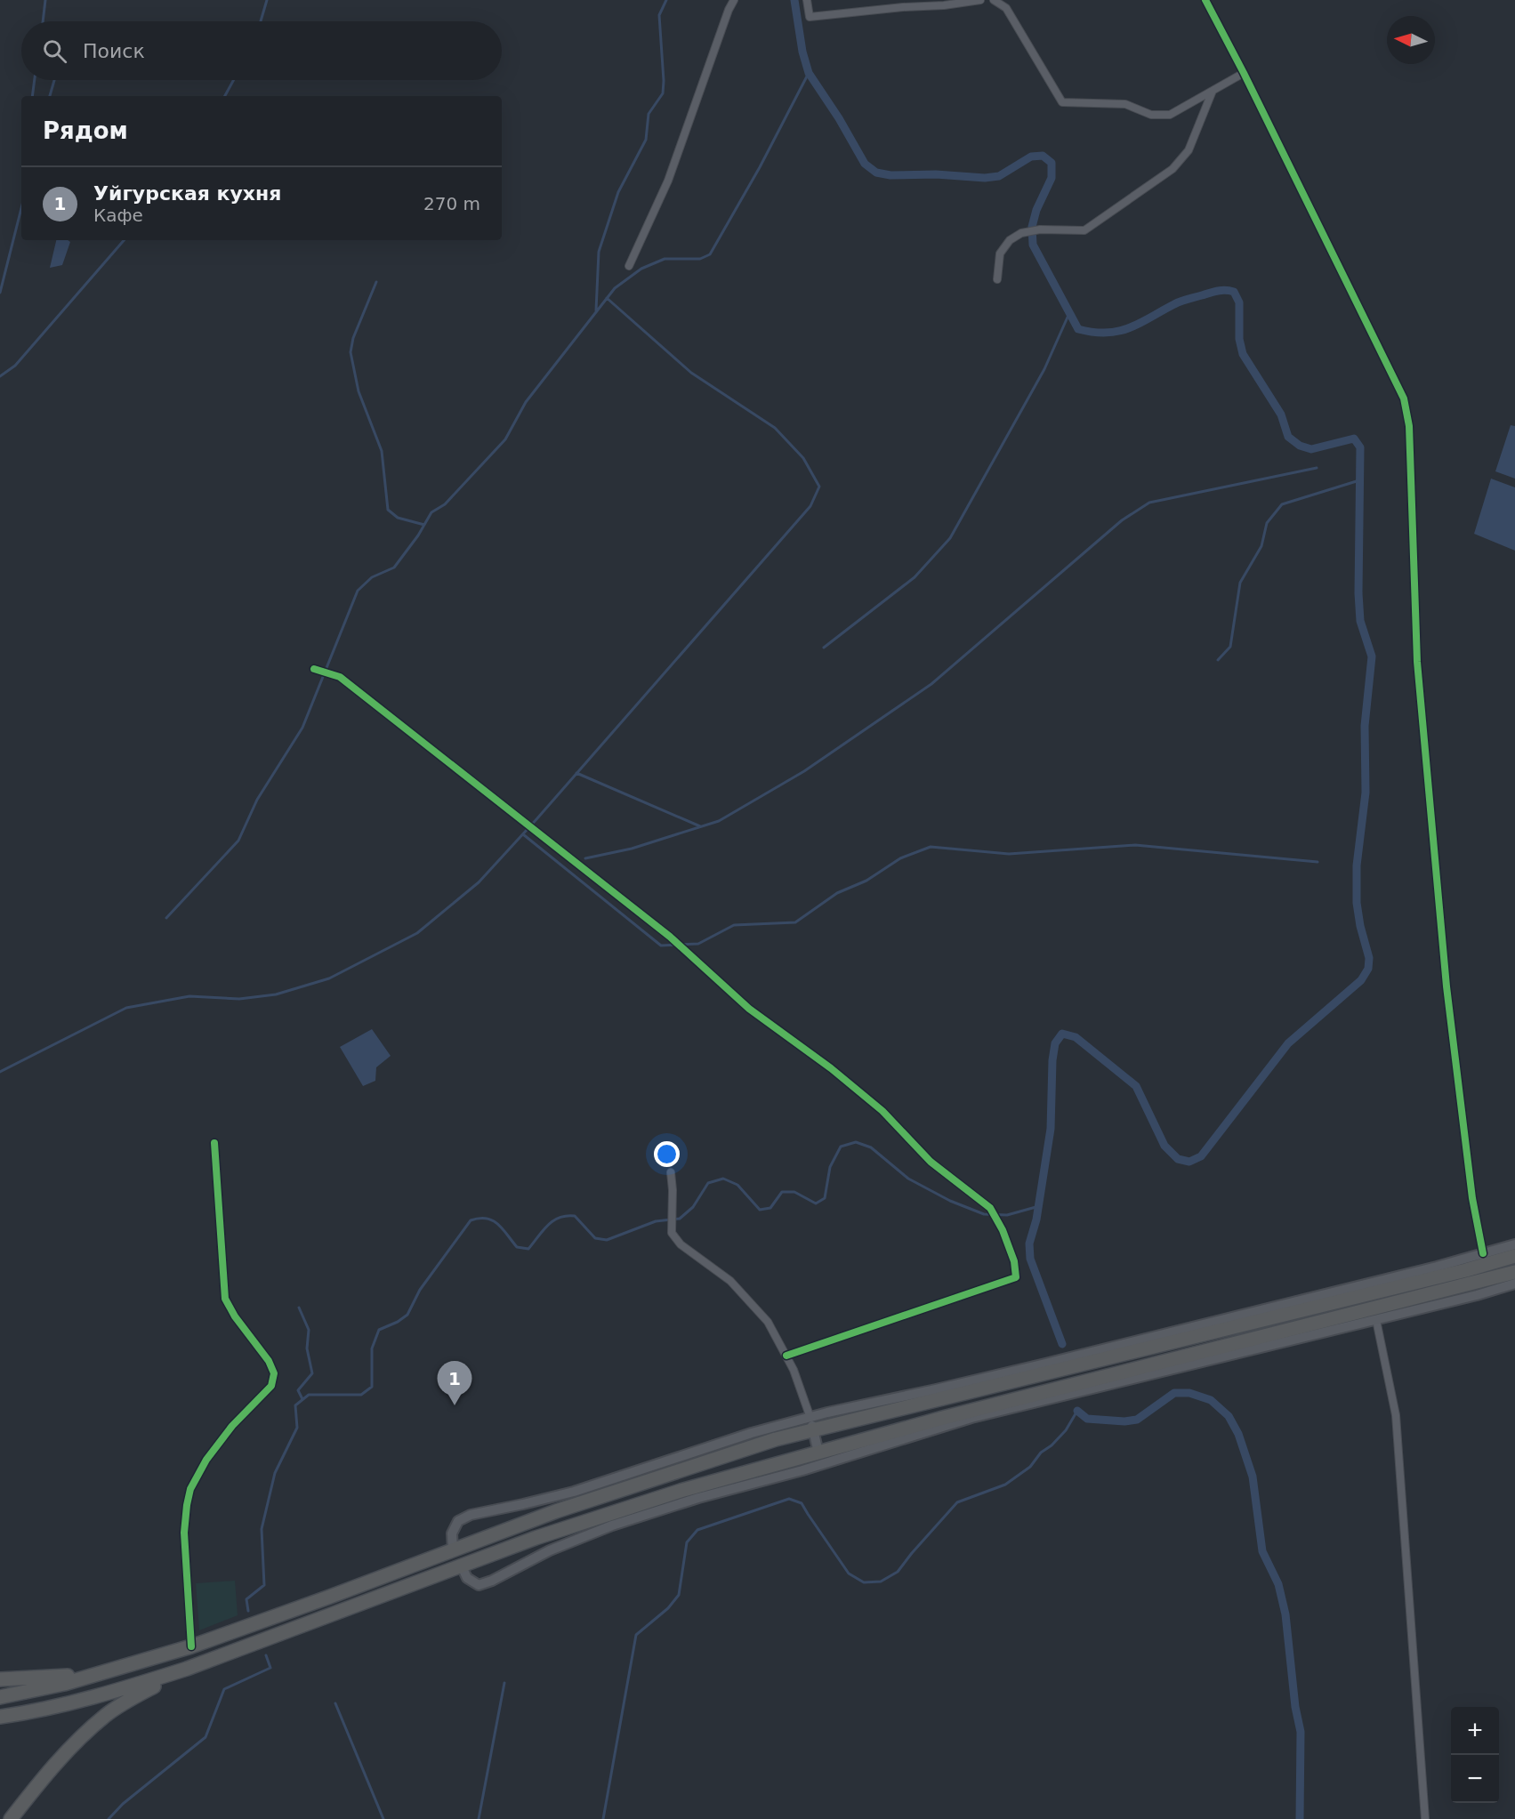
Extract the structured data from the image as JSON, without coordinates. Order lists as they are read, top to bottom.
{
  "north": "left",
  "page": {
    "search": "Поиск",
    "heading": "Рядом",
    "list": [
      {
        "mark": "1",
        "name": "Уйгурская кухня",
        "note": "Кафе",
        "value": "270 m"
      }
    ],
    "pins": "1",
    "map_buttons": ["+", "−"]
  }
}
